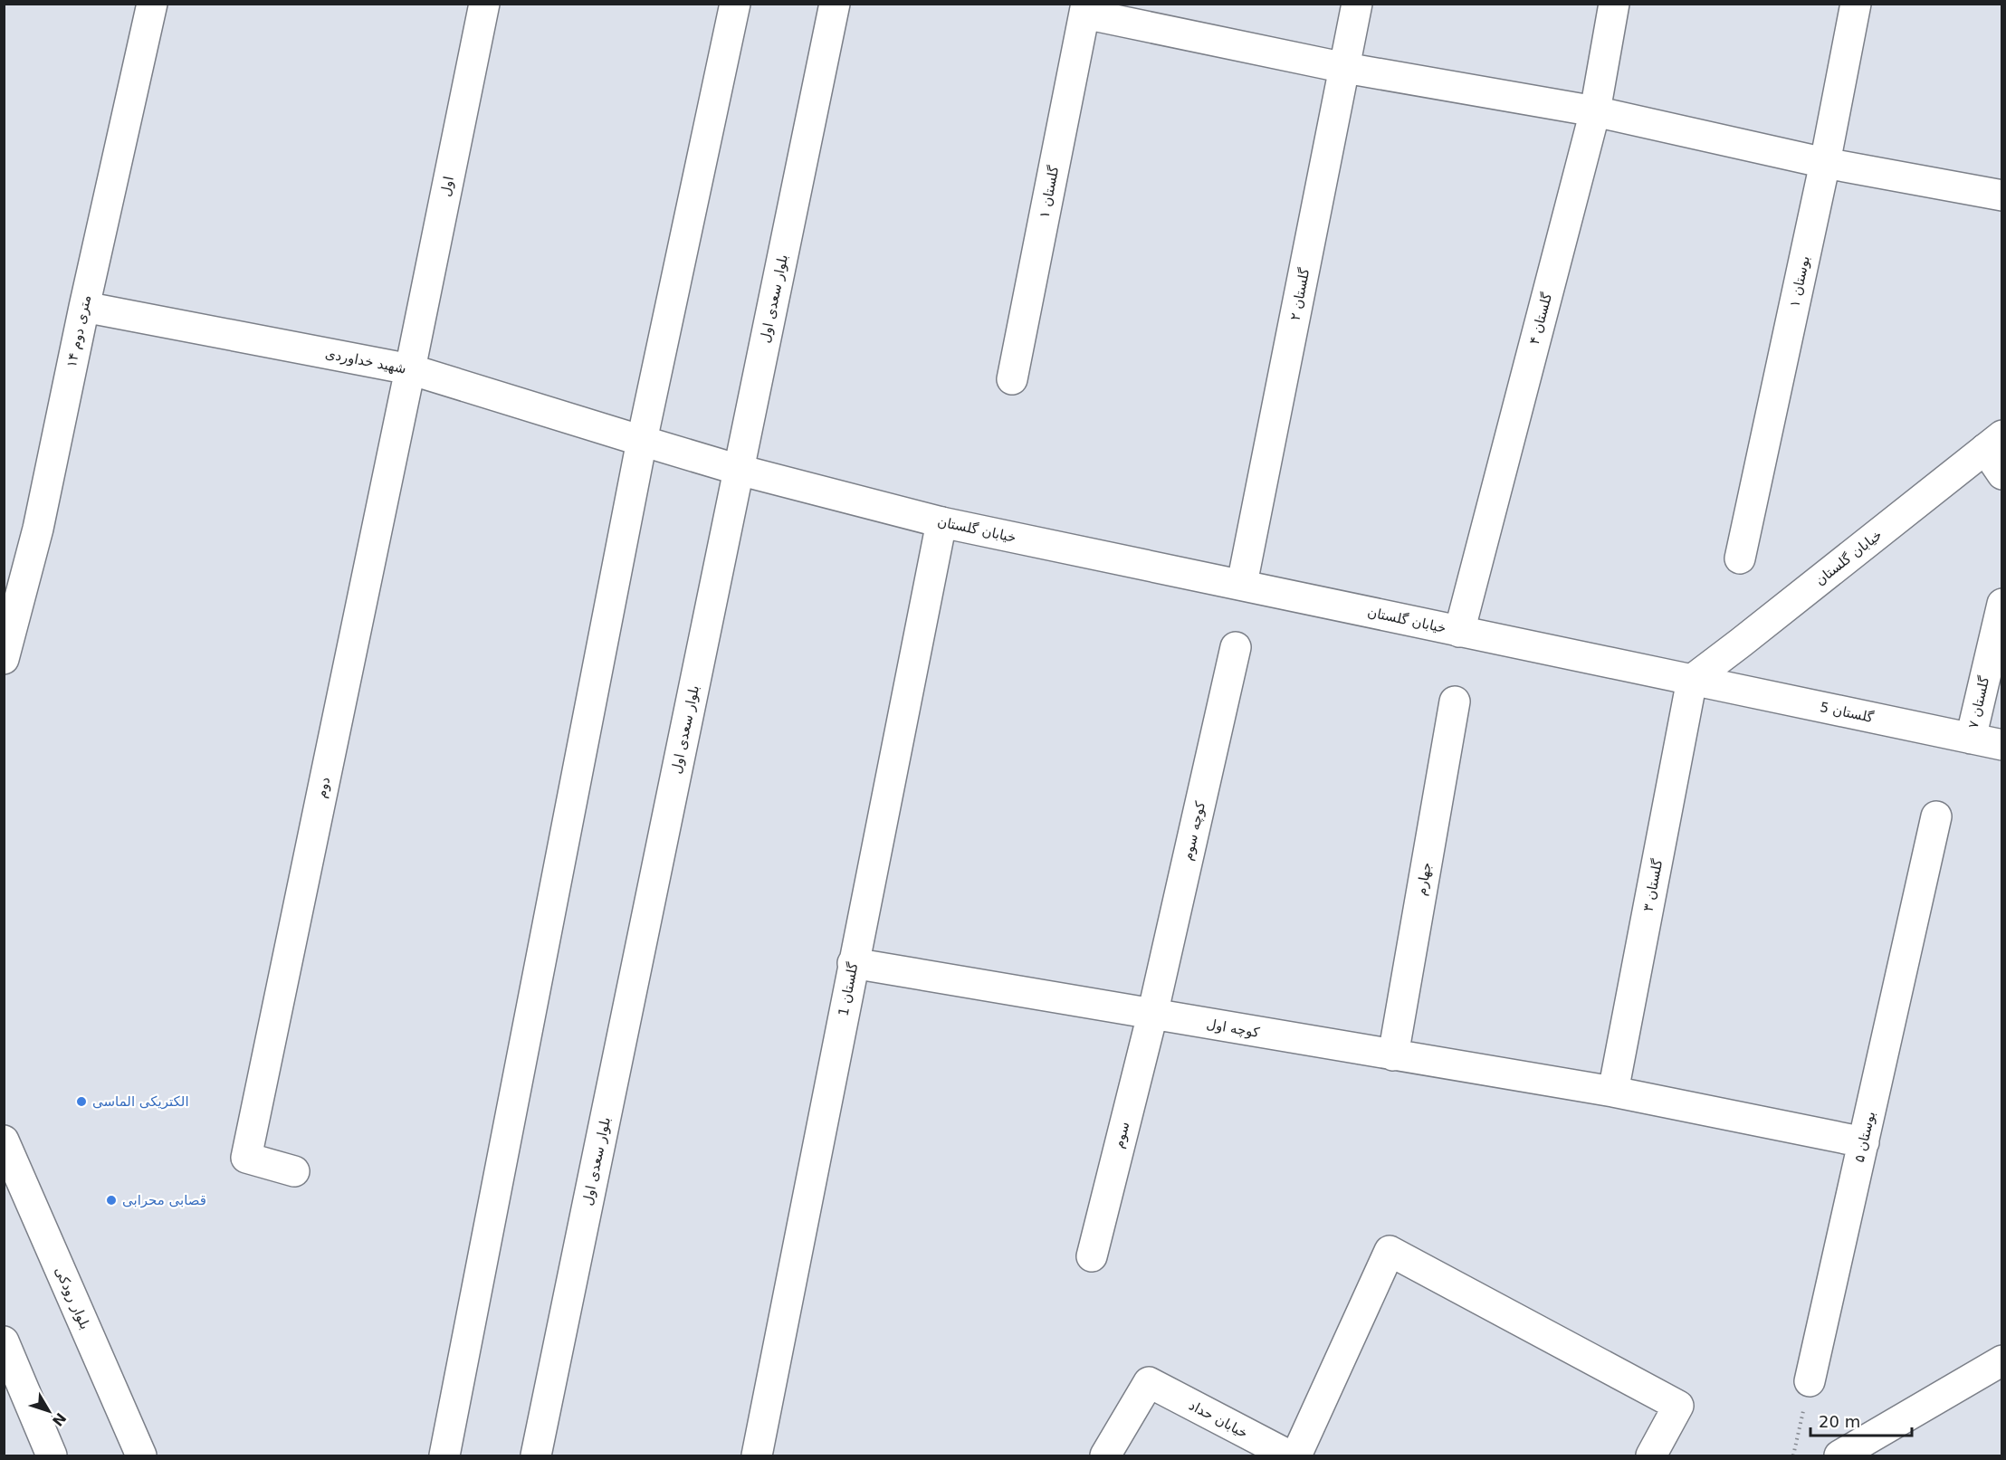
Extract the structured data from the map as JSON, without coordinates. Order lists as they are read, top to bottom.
{
  "streets": {
    "street": [
      "اول",
      "گلستان ۱",
      "بوستان ۱",
      "گلستان ۲",
      "بلوار سعدی اول",
      "گلستان ۴",
      "۱۴ متری دوم",
      "شهید خداوردی",
      "خیابان گلستان",
      "گلستان ۷",
      "گلستان 5",
      "دوم",
      "کوچه سوم",
      "جهارم",
      "گلستان ۳",
      "گلستان 1",
      "کوچه اول",
      "سوم",
      "بوستان ۵",
      "بلوار رودکی",
      "خیابان حداد"
    ]
  },
  "crossings": [
    ["اول", "شهید خداوردی"],
    ["اول", "دوم"],
    ["گلستان ۲", "خیابان گلستان"],
    ["بلوار سعدی اول", "شهید خداوردی"],
    ["بلوار سعدی اول", "خیابان گلستان"],
    ["گلستان ۴", "خیابان گلستان"],
    ["۱۴ متری دوم", "شهید خداوردی"],
    ["شهید خداوردی", "خیابان گلستان"],
    ["شهید خداوردی", "دوم"],
    ["خیابان گلستان", "گلستان 5"],
    ["خیابان گلستان", "گلستان ۳"],
    ["خیابان گلستان", "گلستان 1"],
    ["گلستان ۷", "گلستان 5"],
    ["گلستان 5", "گلستان ۳"],
    ["کوچه سوم", "کوچه اول"],
    ["کوچه سوم", "سوم"],
    ["جهارم", "کوچه اول"],
    ["گلستان ۳", "کوچه اول"],
    ["گلستان 1", "کوچه اول"],
    ["کوچه اول", "سوم"],
    ["کوچه اول", "بوستان ۵"]
  ],
  "places": ["الکتریکی الماسی", "قصابی محرابی"],
  "scale_bar": "20 m",
  "north": "bottom right"
}
